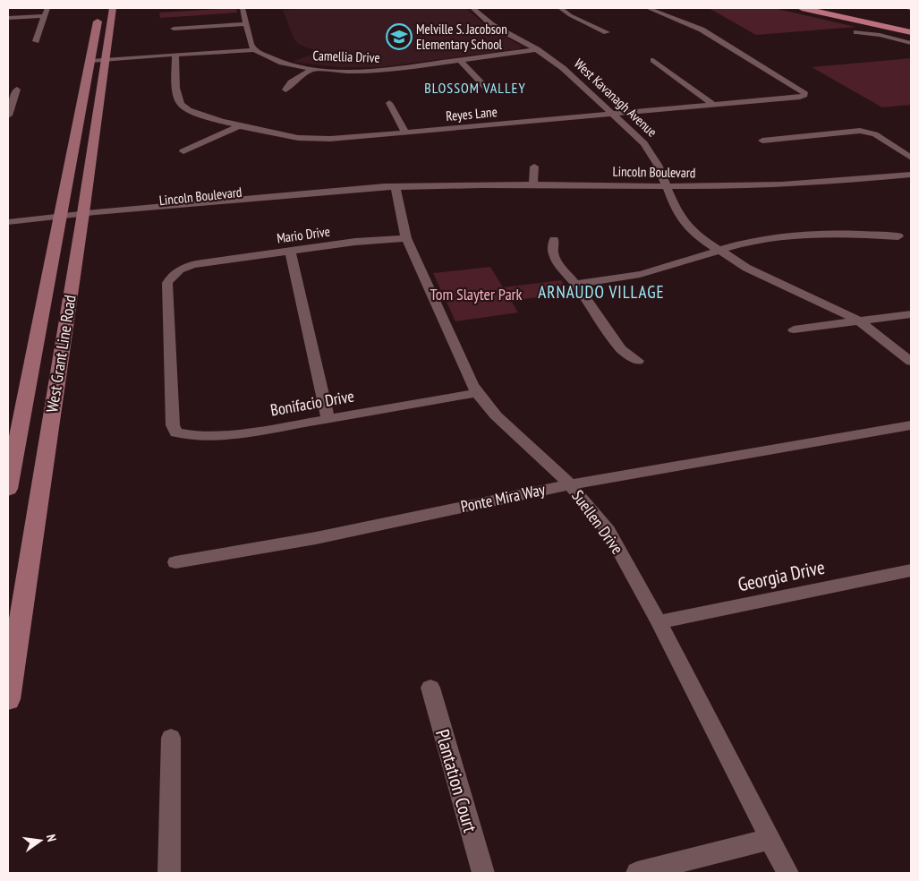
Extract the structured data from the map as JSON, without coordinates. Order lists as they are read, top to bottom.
{
  "streets": {
    "main road": ["West Grant Line Road"],
    "street": [
      "Camellia Drive",
      "West Kavanagh Avenue",
      "Reyes Lane",
      "Lincoln Boulevard",
      "Mario Drive",
      "Bonifacio Drive",
      "Ponte Mira Way",
      "Suellen Drive",
      "Georgia Drive",
      "Plantation Court"
    ]
  },
  "crossings": [
    ["Camellia Drive", "West Kavanagh Avenue"],
    ["West Kavanagh Avenue", "Reyes Lane"],
    ["West Kavanagh Avenue", "Lincoln Boulevard"],
    ["Lincoln Boulevard", "West Grant Line Road"],
    ["Lincoln Boulevard", "Suellen Drive"],
    ["Mario Drive", "Bonifacio Drive"],
    ["Mario Drive", "Suellen Drive"],
    ["Bonifacio Drive", "Suellen Drive"],
    ["Ponte Mira Way", "Suellen Drive"],
    ["Suellen Drive", "Georgia Drive"]
  ],
  "districts": ["BLOSSOM VALLEY", "ARNAUDO VILLAGE"],
  "parks": ["Tom Slayter Park"],
  "places": {
    "school or university": ["Melville S. Jacobson Elementary School"]
  },
  "north": "right"
}
